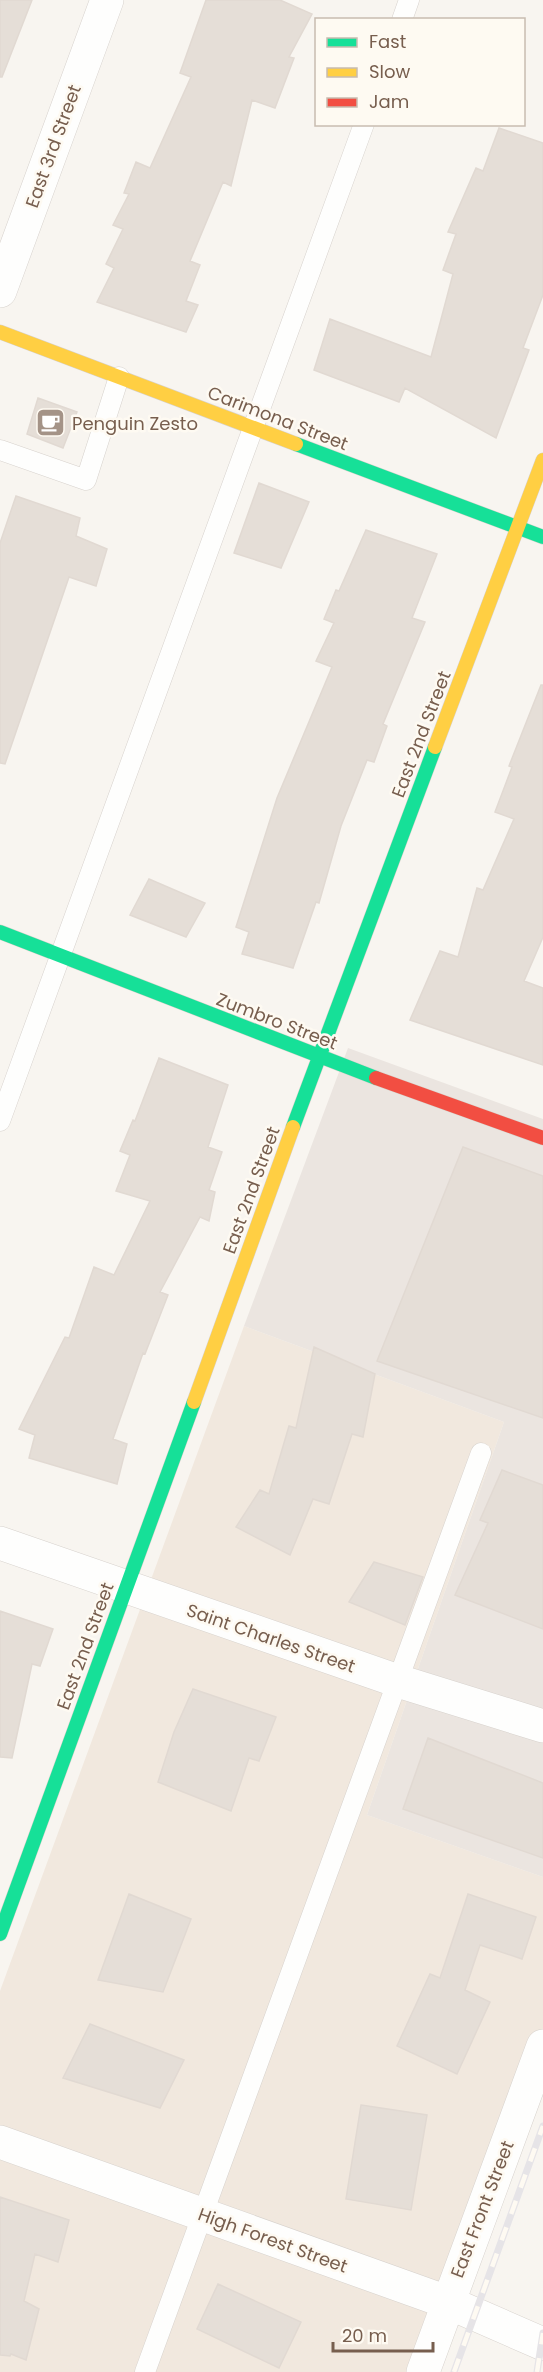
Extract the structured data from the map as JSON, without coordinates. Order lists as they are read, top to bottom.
{
  "streets": {
    "street": [
      "East 3rd Street",
      "Carimona Street",
      "East 2nd Street",
      "Zumbro Street",
      "Saint Charles Street",
      "East Front Street",
      "High Forest Street"
    ]
  },
  "crossings": [
    ["Carimona Street", "East 2nd Street"],
    ["East 2nd Street", "Zumbro Street"],
    ["East 2nd Street", "Saint Charles Street"],
    ["East Front Street", "High Forest Street"]
  ],
  "places": {
    "cafe": ["Penguin Zesto"]
  },
  "legend": ["Fast", "Slow", "Jam"],
  "scale_bar": "20 m"
}
